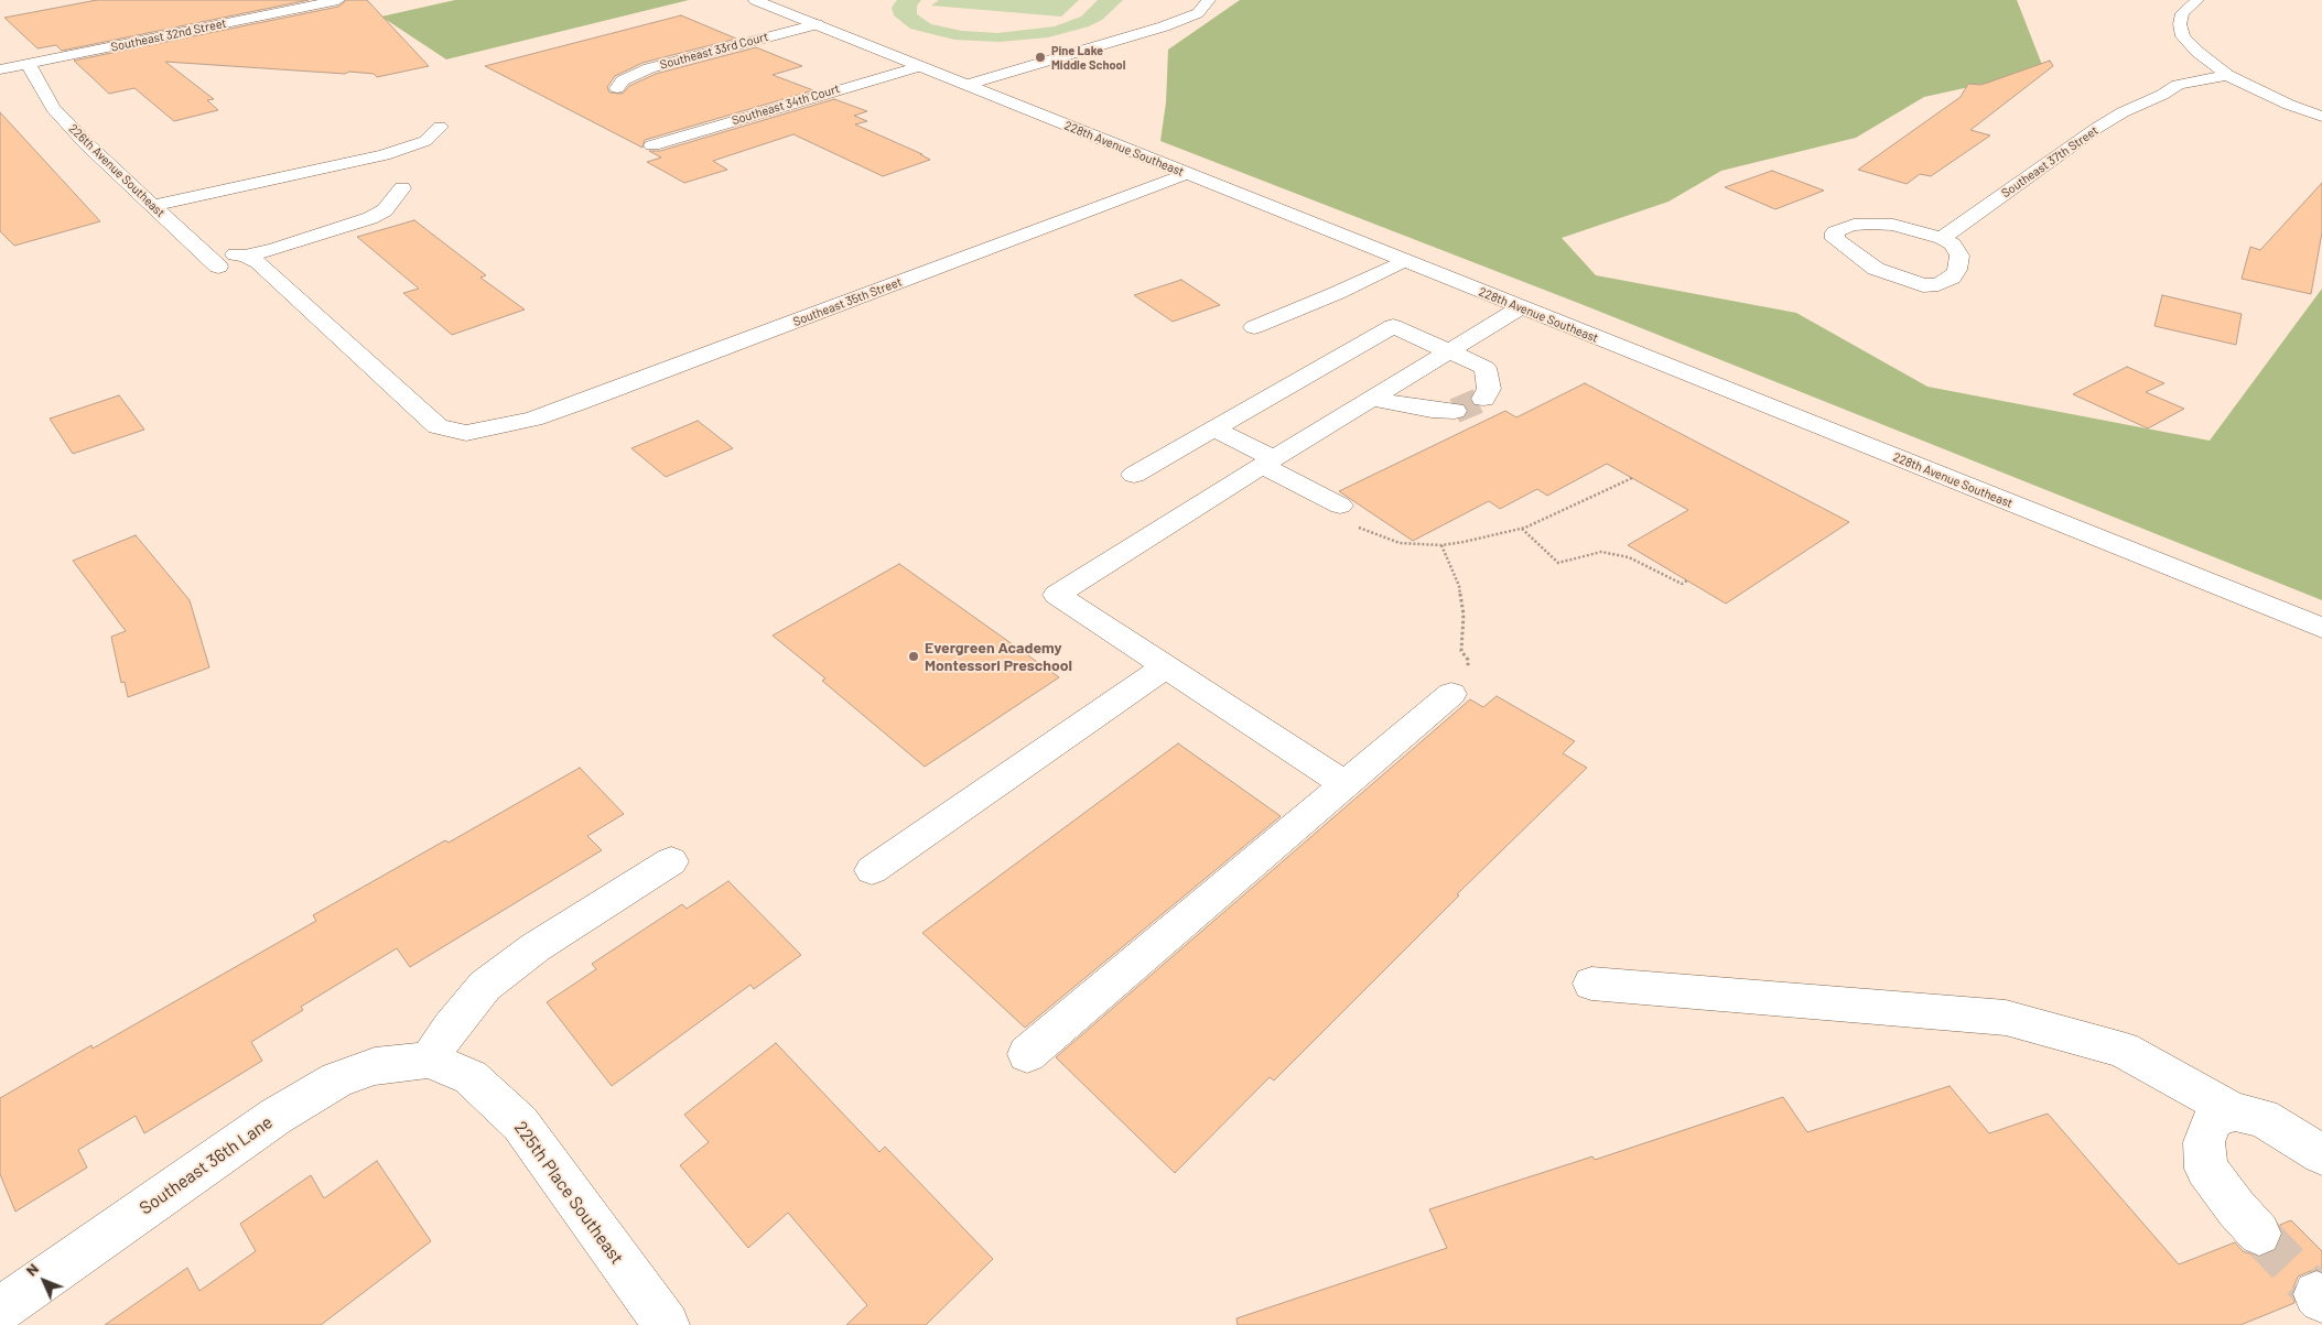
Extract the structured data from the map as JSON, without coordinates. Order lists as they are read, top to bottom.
{
  "streets": {
    "street": [
      "Southeast 32nd Street",
      "Southeast 33rd Court",
      "Southeast 34th Court",
      "228th Avenue Southeast",
      "Southeast 37th Street",
      "226th Avenue Southeast",
      "Southeast 35th Street",
      "Southeast 36th Lane",
      "225th Place Southeast"
    ]
  },
  "crossings": [
    ["Southeast 32nd Street", "226th Avenue Southeast"],
    ["Southeast 33rd Court", "228th Avenue Southeast"],
    ["Southeast 34th Court", "228th Avenue Southeast"],
    ["228th Avenue Southeast", "Southeast 35th Street"],
    ["Southeast 36th Lane", "225th Place Southeast"]
  ],
  "places": ["Pine Lake Middle School", "Evergreen Academy Montessori Preschool"],
  "north": "top left"
}
